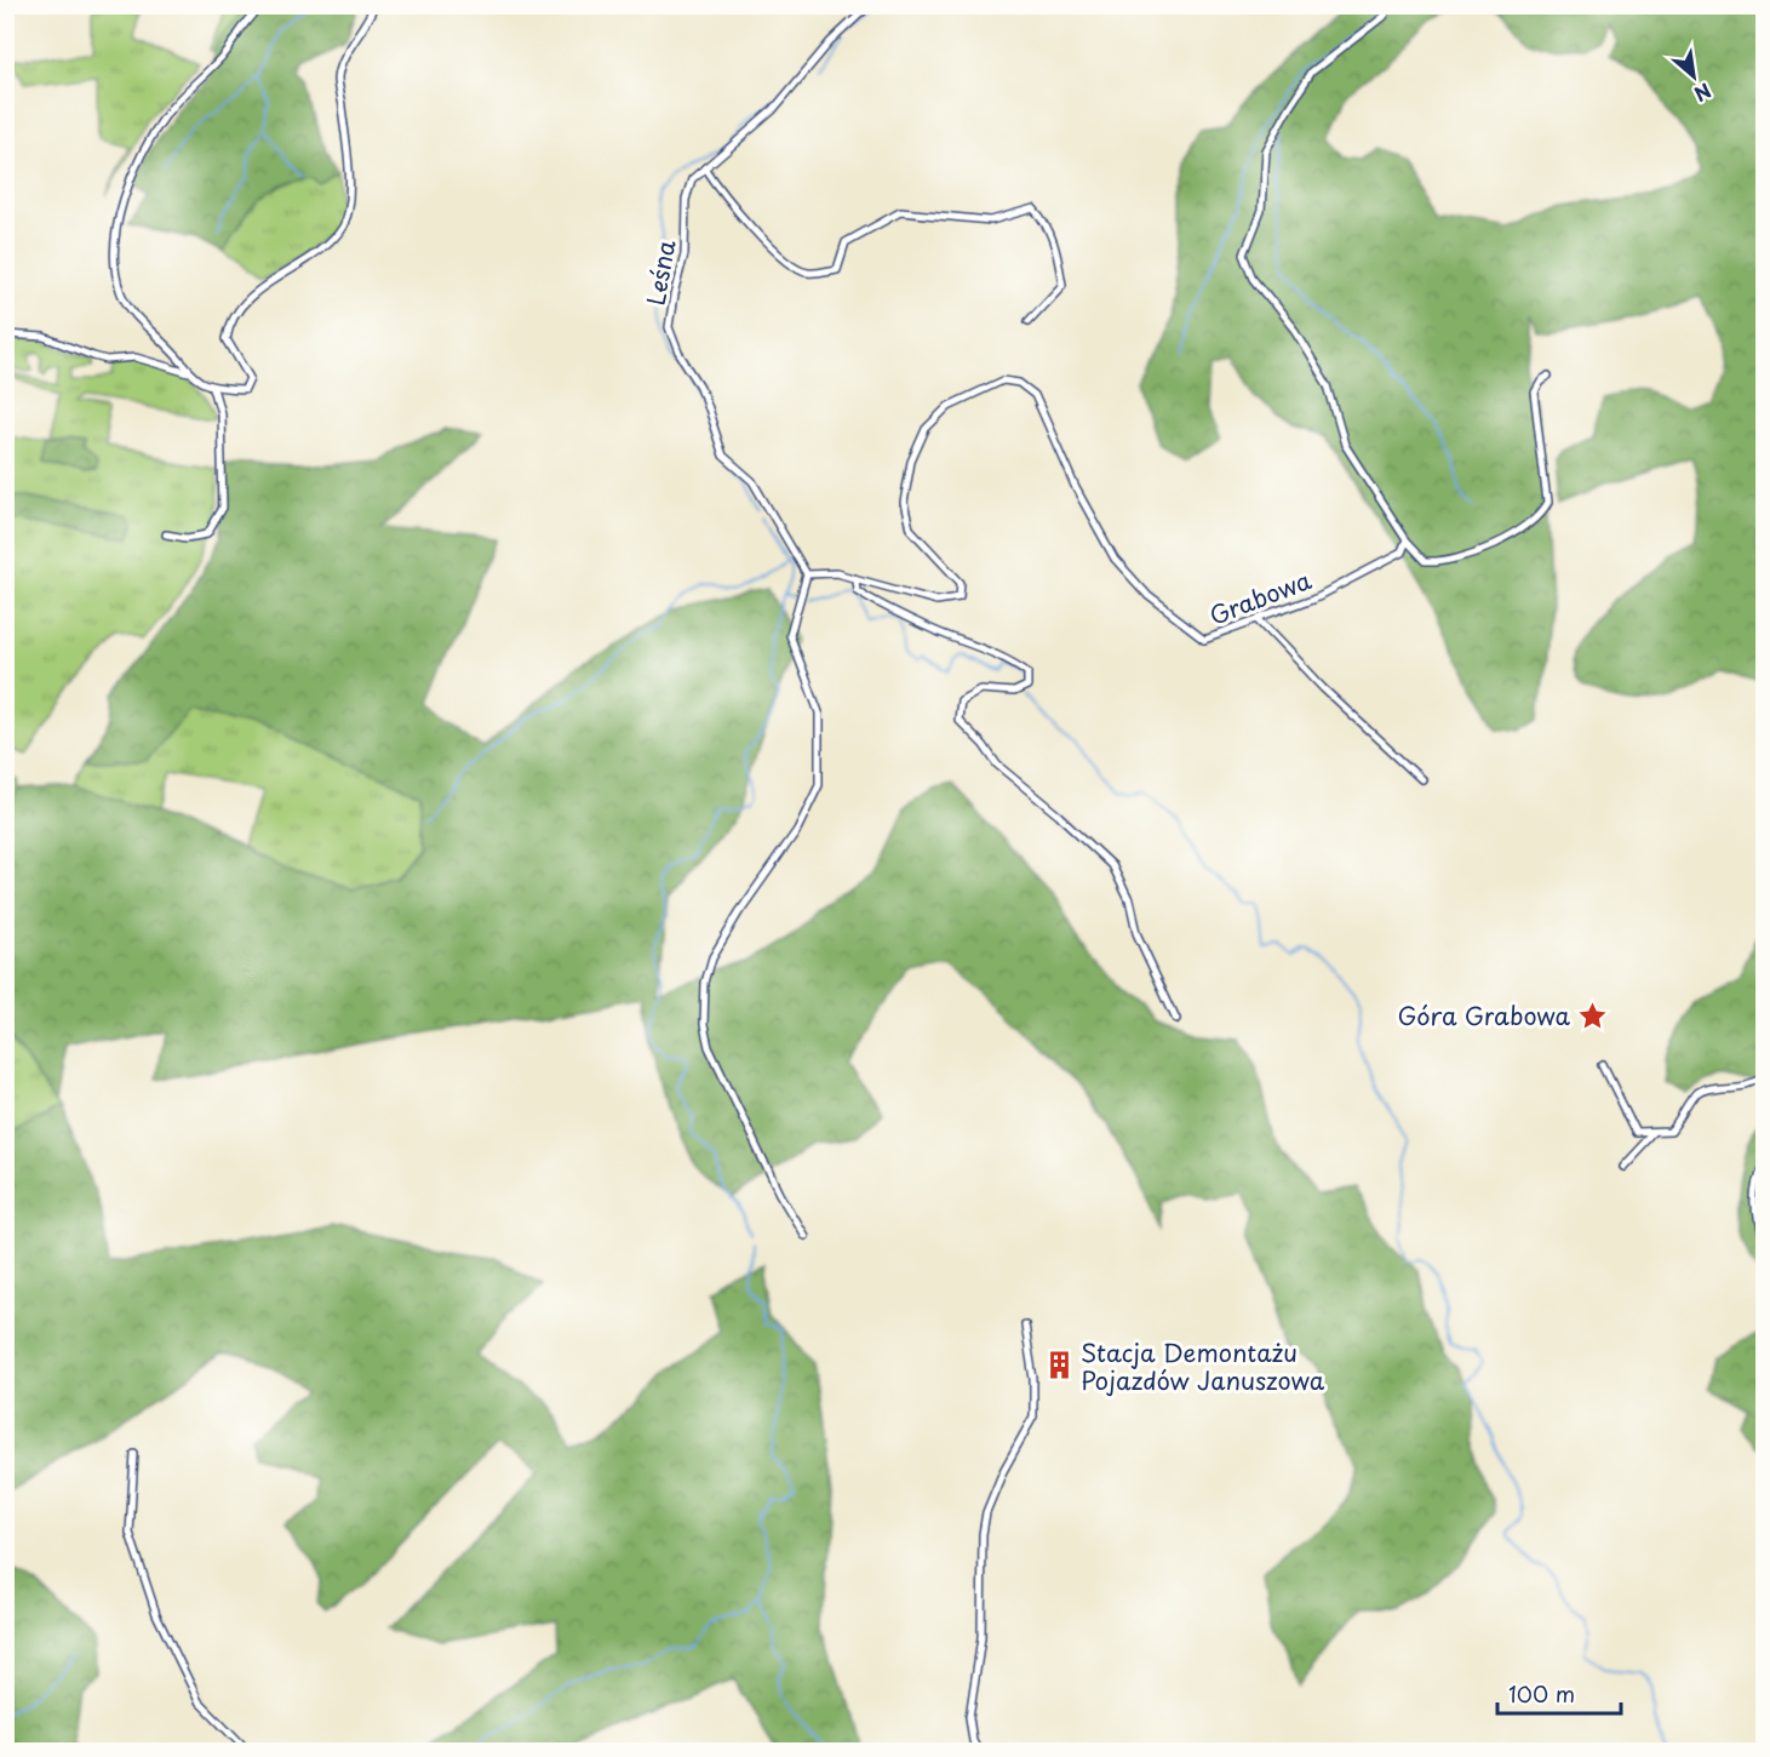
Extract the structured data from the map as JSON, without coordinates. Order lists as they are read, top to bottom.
{
  "streets": {
    "street": ["Leśna", "Grabowa"]
  },
  "crossings": [
    ["Leśna", "Grabowa"]
  ],
  "places": {
    "place": ["Góra Grabowa"],
    "building": ["Stacja Demontażu Pojazdów Januszowa"]
  },
  "scale_bar": "100 m",
  "north": "bottom right"
}
